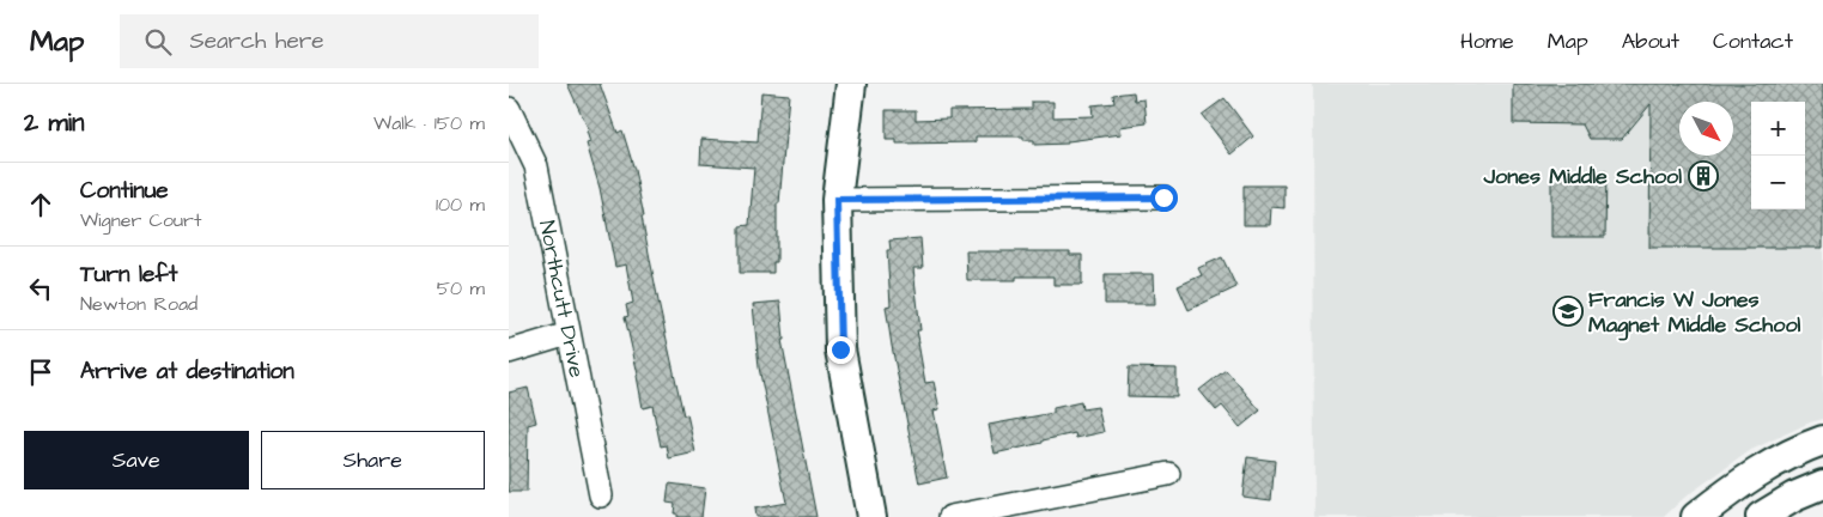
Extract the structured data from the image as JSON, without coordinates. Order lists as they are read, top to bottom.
{
  "streets": {
    "street": ["Northcutt Drive"]
  },
  "places": {
    "building": ["Jones Middle School"],
    "school or university": ["Francis W Jones Magnet Middle School"]
  },
  "north": "bottom right",
  "page": {
    "header": "Map",
    "search": "Search here",
    "nav": [
      "Home",
      "Map",
      "About",
      "Contact"
    ],
    "heading": ["2 min", "Walk · 150 m"],
    "map_buttons": ["+", "−"],
    "list": [
      ["Continue", "Wigner Court", "100 m"],
      ["Turn left", "Newton Road", "50 m"],
      "Arrive at destination"
    ],
    "buttons": ["Save", "Share"]
  }
}
